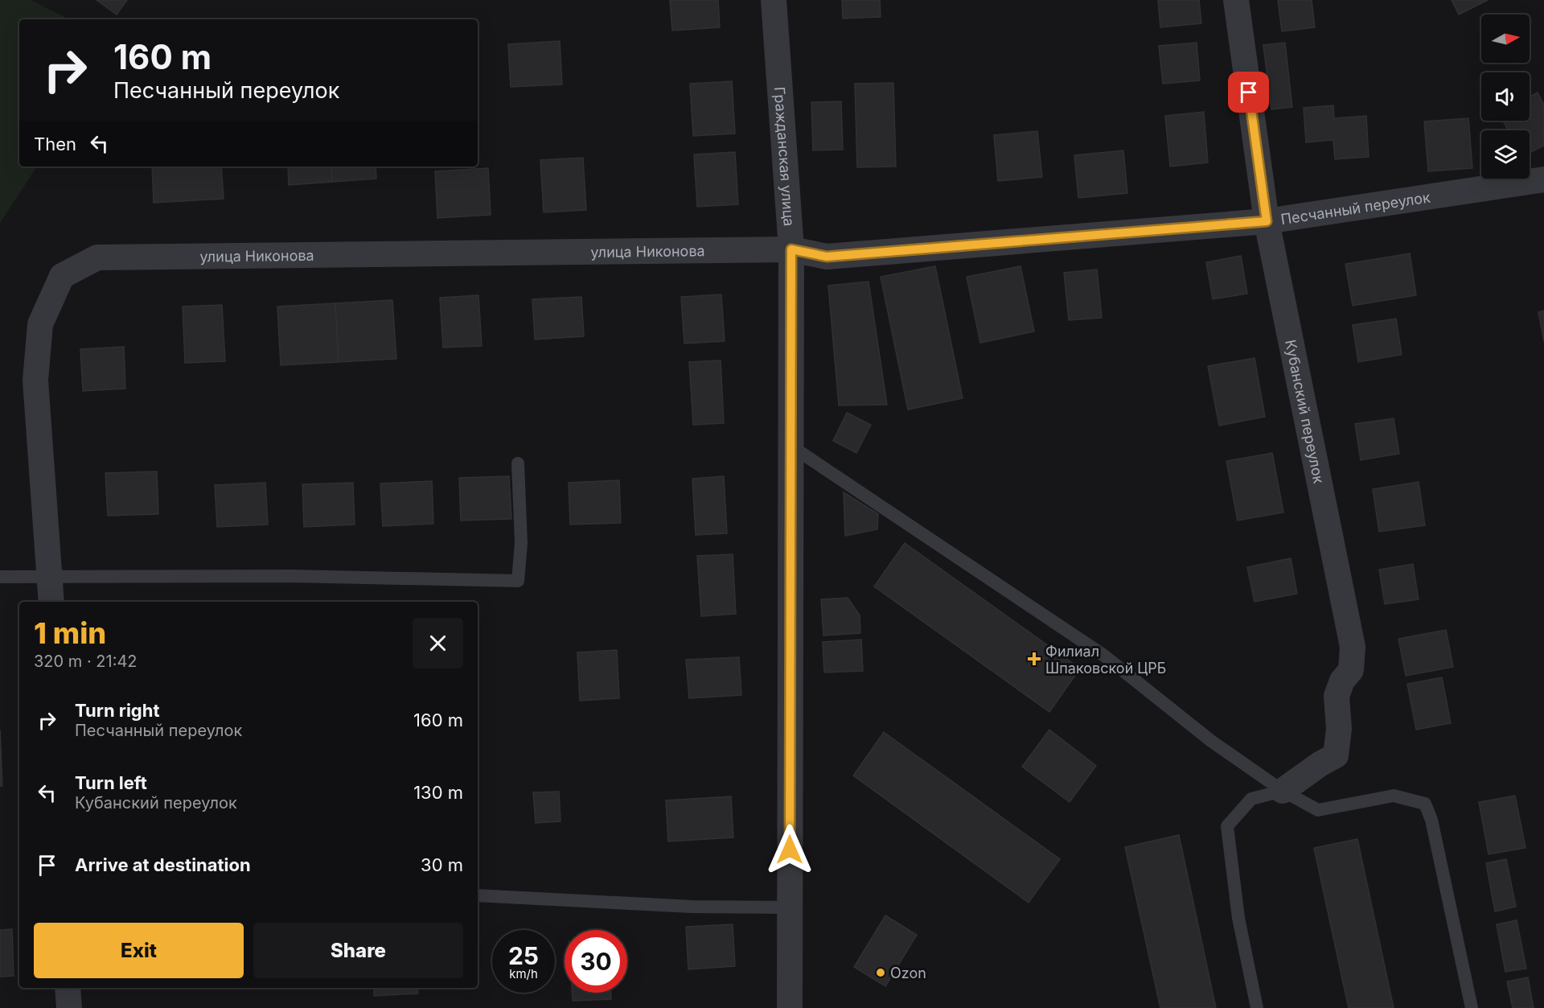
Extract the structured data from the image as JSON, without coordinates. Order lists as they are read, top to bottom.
{
  "streets": {
    "street": [
      "Гражданская улица",
      "Песчанный переулок",
      "улица Никонова",
      "Кубанский переулок"
    ]
  },
  "crossings": [
    ["Гражданская улица", "Песчанный переулок"],
    ["Гражданская улица", "улица Никонова"],
    ["Песчанный переулок", "улица Никонова"],
    ["Песчанный переулок", "Кубанский переулок"]
  ],
  "places": {
    "health": ["Филиал Шпаковской ЦРБ"],
    "other": ["Ozon"]
  },
  "north": "right",
  "page": {
    "turn": ["160 m", "Песчанный переулок"],
    "then": "Then",
    "heading": ["1 min", "320 m · 21:42"],
    "list": [
      {
        "name": "Turn right",
        "note": "Песчанный переулок",
        "value": "160 m"
      },
      {
        "name": "Turn left",
        "note": "Кубанский переулок",
        "value": "130 m"
      },
      {
        "name": "Arrive at destination",
        "value": "30 m"
      }
    ],
    "buttons": ["Exit", "Share"],
    "speed": "25 km/h",
    "limit": "30"
  }
}
